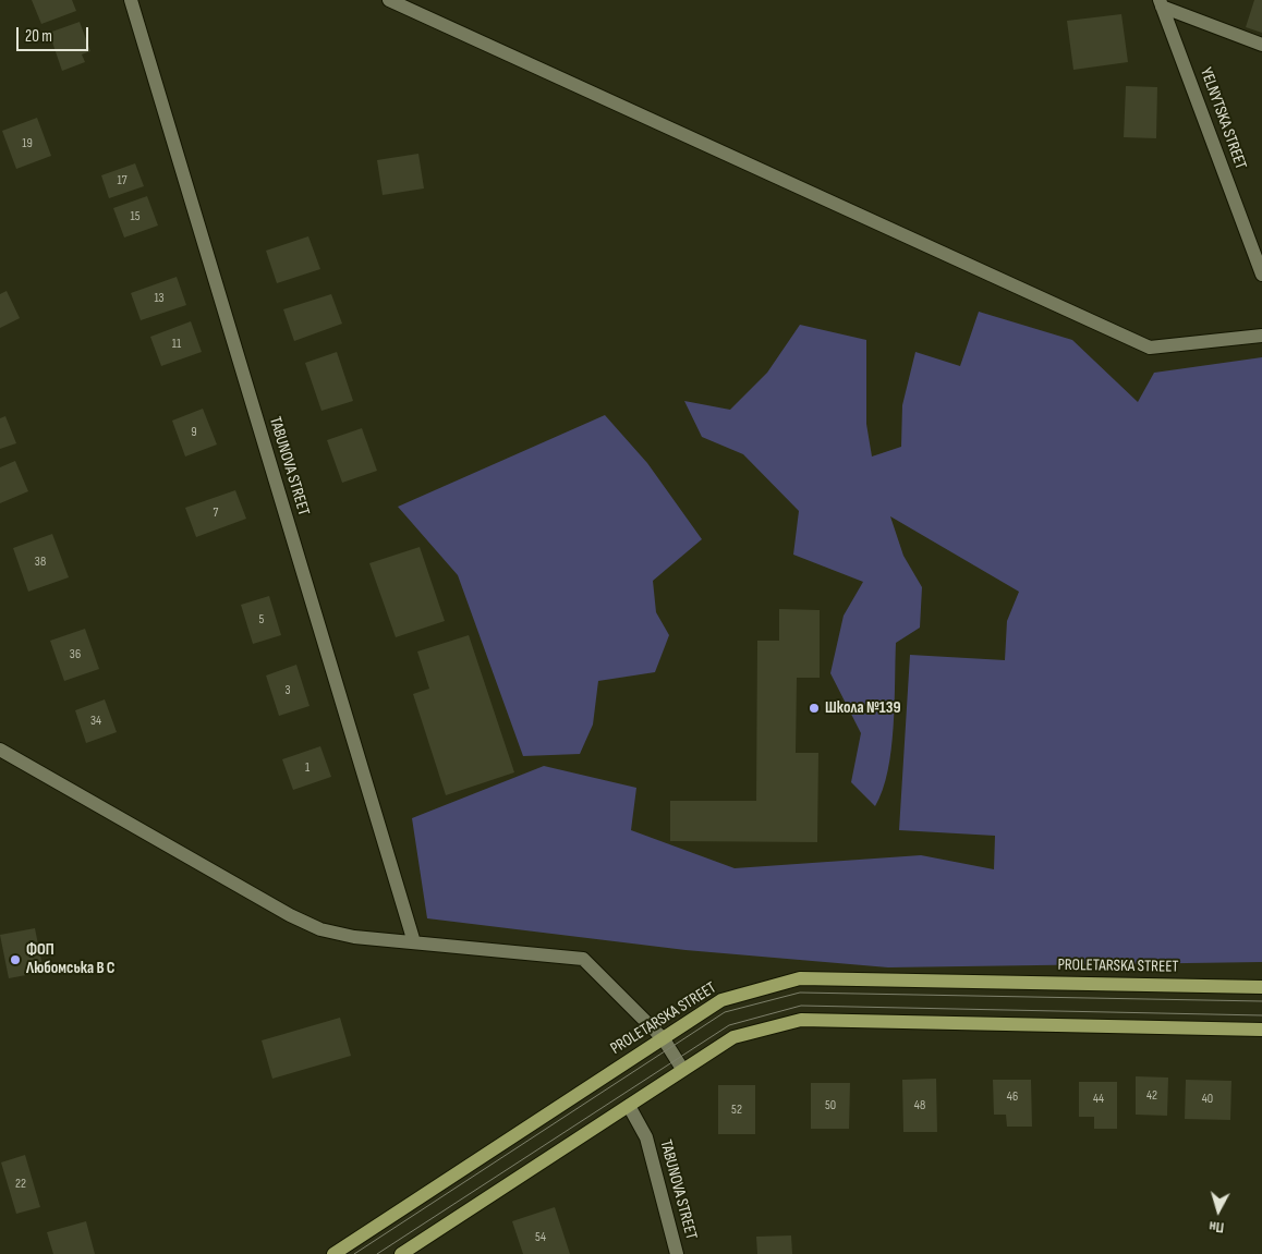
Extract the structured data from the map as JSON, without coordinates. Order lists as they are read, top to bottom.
{
  "streets": {
    "main road": ["PROLETARSKA STREET"],
    "street": ["YELNYTSKA STREET", "TABUNOVA STREET"]
  },
  "places": ["Школа №139", "ФОП Любомська В С"],
  "house_numbers": [
    "19",
    "17",
    "15",
    "13",
    "11",
    "9",
    "7",
    "38",
    "5",
    "36",
    "3",
    "34",
    "1",
    "42",
    "46",
    "44",
    "40",
    "50",
    "48",
    "52",
    "22",
    "54"
  ],
  "scale_bar": "20 m",
  "north": "bottom"
}
